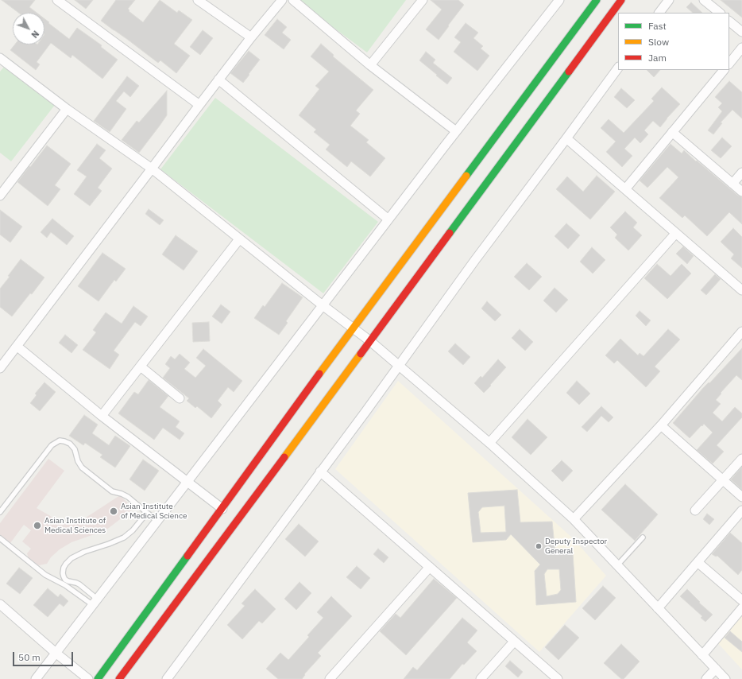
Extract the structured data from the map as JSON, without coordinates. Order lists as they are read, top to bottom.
{
  "places": ["Asian Institute of Medical Science", "Asian Institute of Medical Sciences", "Deputy Inspector General"],
  "legend": ["Fast", "Slow", "Jam"],
  "scale_bar": "50 m",
  "north": "bottom right"
}
